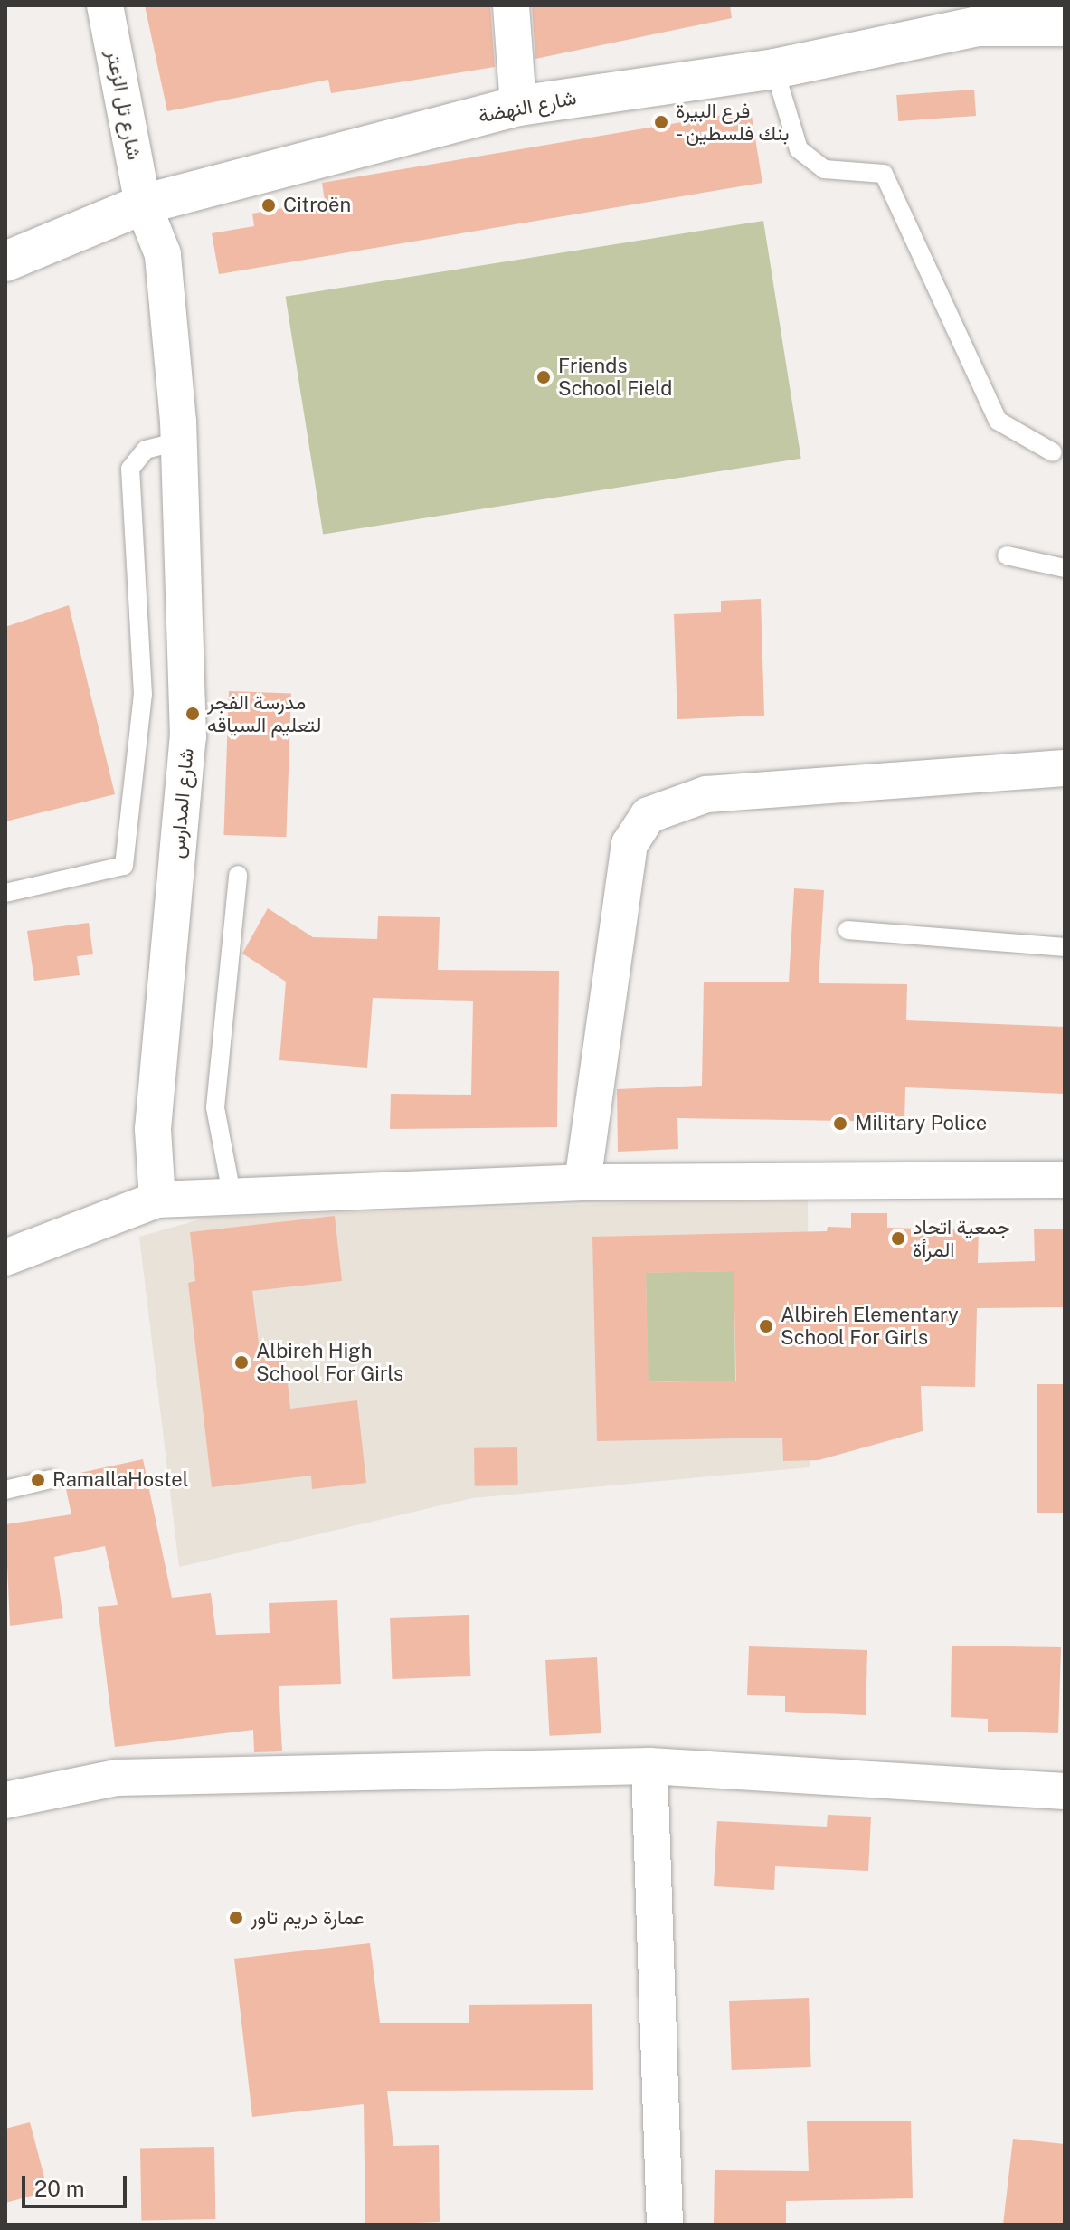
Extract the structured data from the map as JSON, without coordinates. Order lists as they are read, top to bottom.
{
  "streets": {
    "main road": ["شارع النهضة"],
    "street": ["شارع تل الزعتر", "شارع المدارس"]
  },
  "crossings": [
    ["شارع تل الزعتر", "شارع النهضة"],
    ["شارع تل الزعتر", "شارع المدارس"],
    ["شارع النهضة", "شارع المدارس"]
  ],
  "places": [
    "فرع البيرة - بنك فلسطين",
    "Citroën",
    "Friends School Field",
    "مدرسة الفجر لتعليم السياقه",
    "Military Police",
    "جمعية اتحاد المرأة",
    "Albireh Elementary School For Girls",
    "Albireh High School For Girls",
    "RamallaHostel",
    "عمارة دريم تاور"
  ],
  "scale_bar": "20 m"
}
